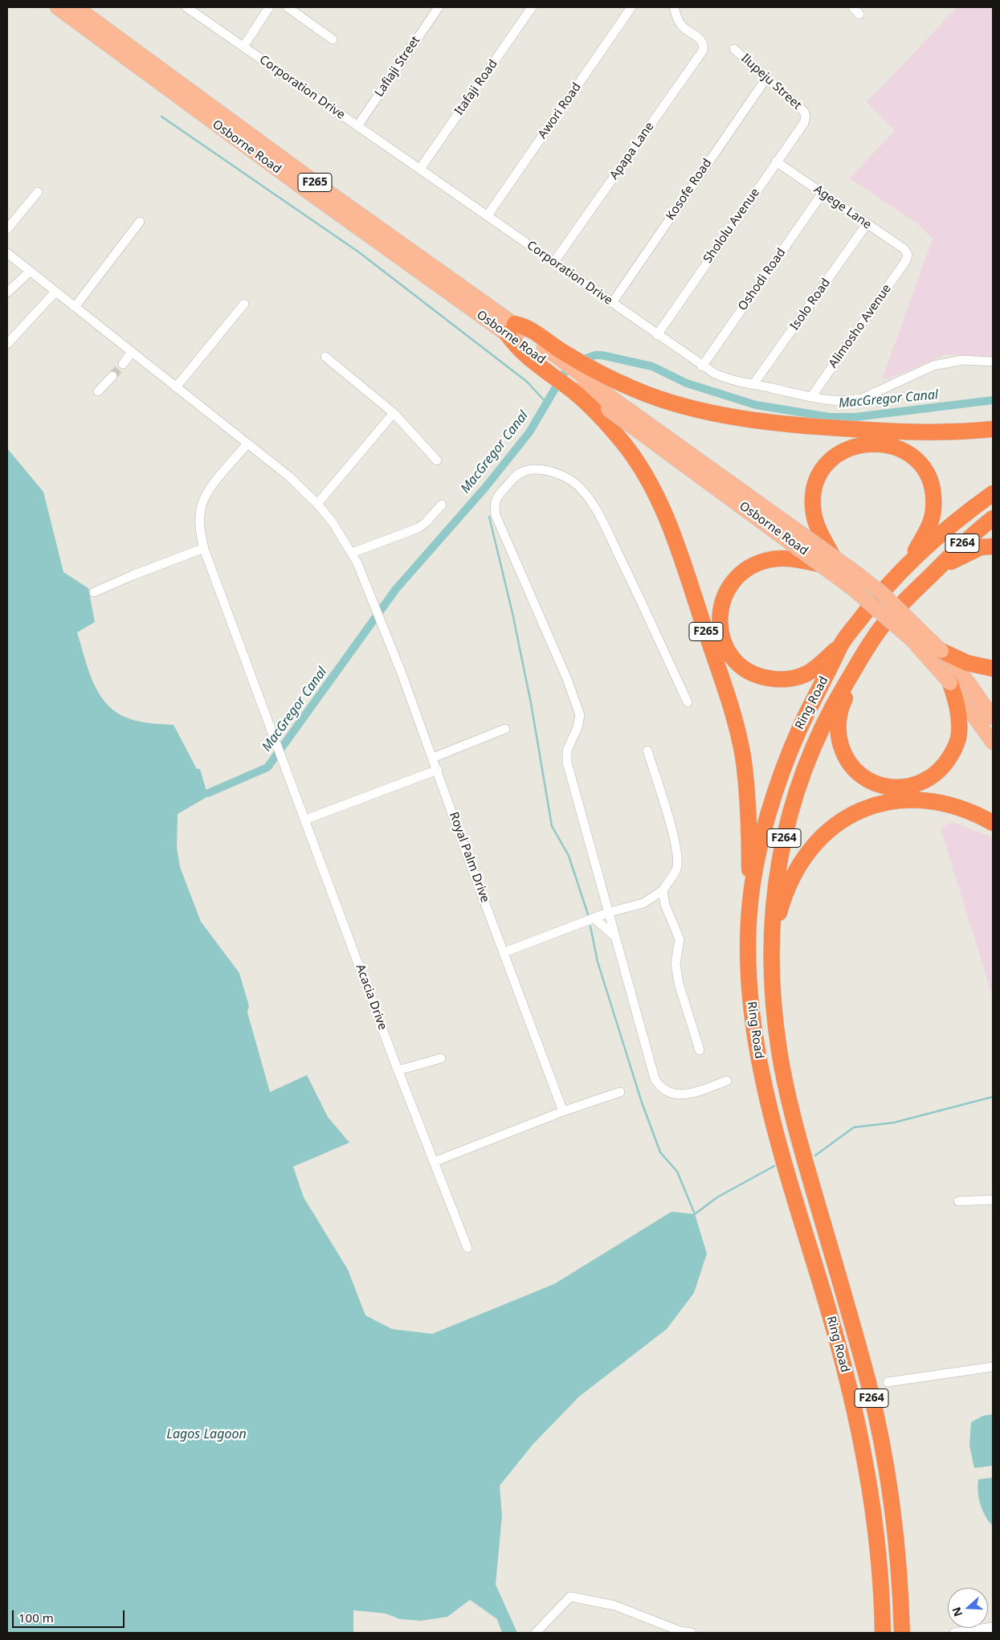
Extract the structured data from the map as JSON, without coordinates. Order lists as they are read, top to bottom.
{
  "streets": {
    "highway": ["F265", "F264", "Ring Road"],
    "main road": ["Osborne Road"],
    "street": [
      "Lafiaji Street",
      "Ilupeju Street",
      "Corporation Drive",
      "Itafaji Road",
      "Awori Road",
      "Apapa Lane",
      "Kosofe Road",
      "Agege Lane",
      "Shololu Avenue",
      "Oshodi Road",
      "Isolo Road",
      "Alimosho Avenue",
      "Royal Palm Drive",
      "Acacia Drive"
    ]
  },
  "crossings": [
    ["Lafiaji Street", "Corporation Drive"],
    ["Ilupeju Street", "Kosofe Road"],
    ["Ilupeju Street", "Shololu Avenue"],
    ["Corporation Drive", "Itafaji Road"],
    ["Corporation Drive", "Awori Road"],
    ["Corporation Drive", "Apapa Lane"],
    ["Corporation Drive", "Kosofe Road"],
    ["Corporation Drive", "Shololu Avenue"],
    ["Corporation Drive", "Oshodi Road"],
    ["Corporation Drive", "Isolo Road"],
    ["Corporation Drive", "Alimosho Avenue"],
    ["Osborne Road", "F265"],
    ["F265", "Ring Road"],
    ["Agege Lane", "Shololu Avenue"],
    ["Agege Lane", "Oshodi Road"],
    ["Agege Lane", "Isolo Road"],
    ["Agege Lane", "Alimosho Avenue"],
    ["Royal Palm Drive", "Acacia Drive"]
  ],
  "water": ["MacGregor Canal", "Lagos Lagoon"],
  "scale_bar": "100 m",
  "north": "left"
}
